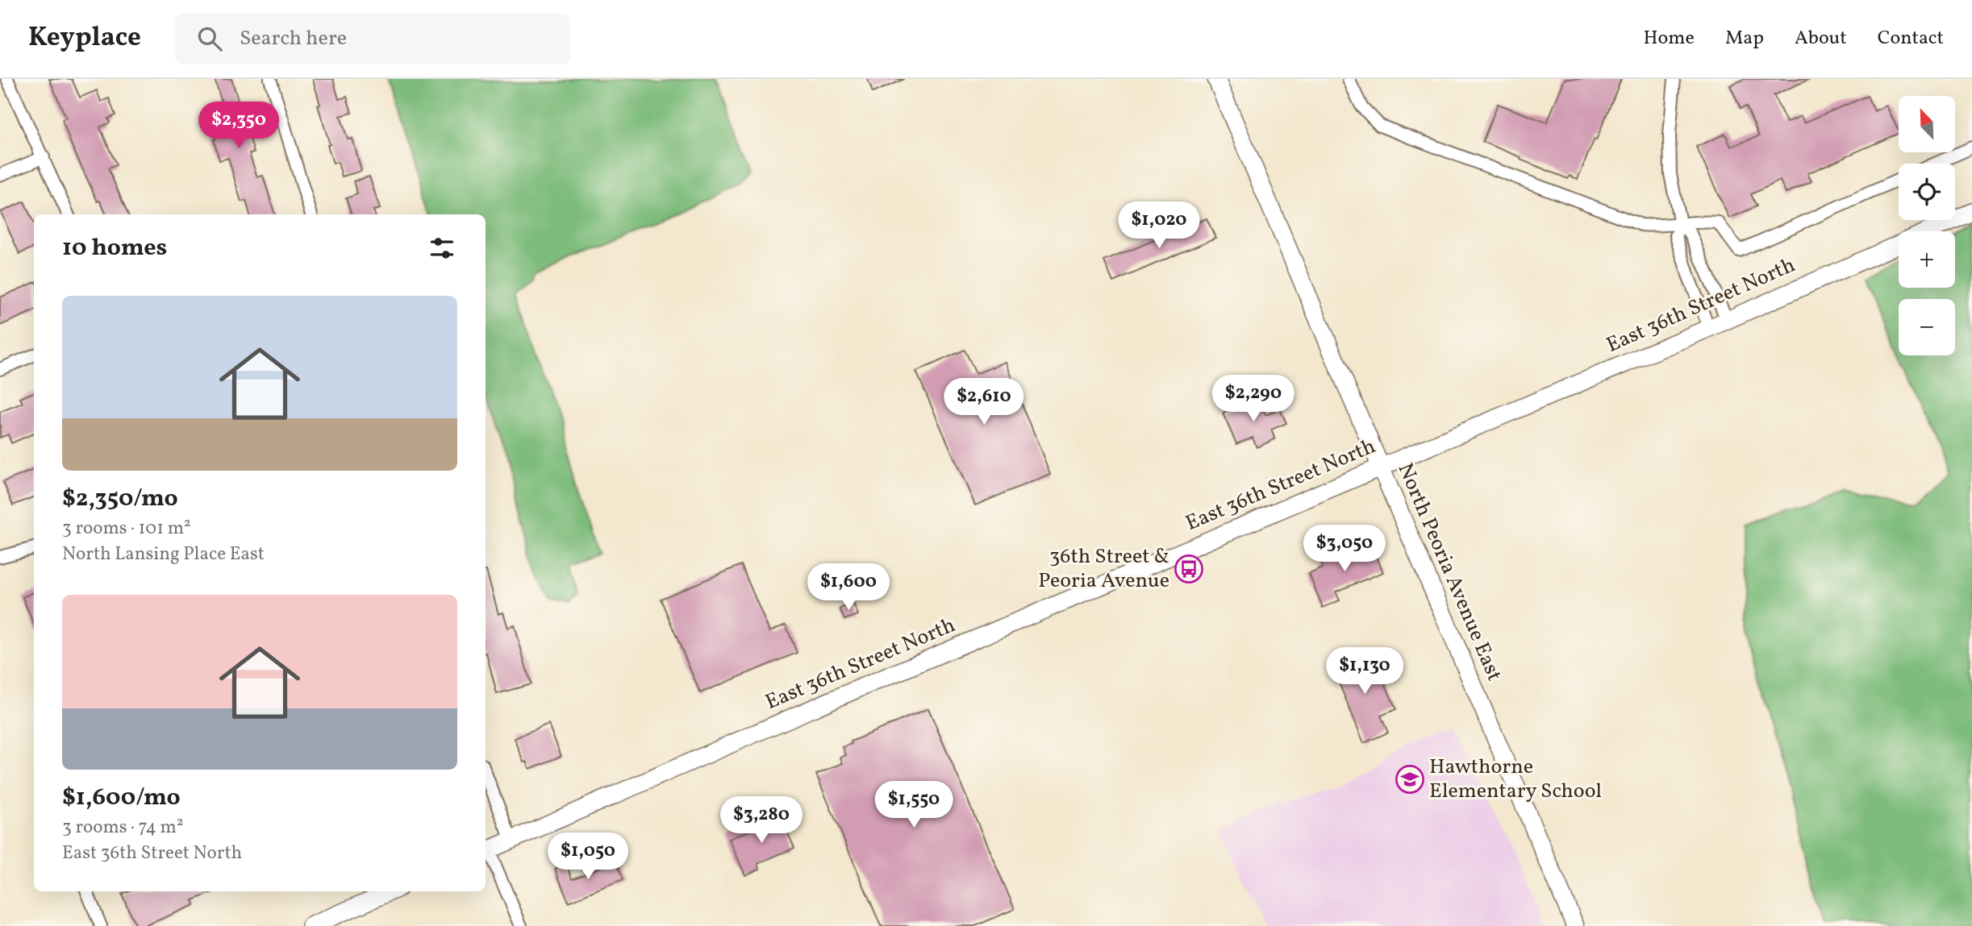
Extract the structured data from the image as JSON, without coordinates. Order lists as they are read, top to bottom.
{
  "streets": {
    "main road": ["East 36th Street North", "North Peoria Avenue East"]
  },
  "crossings": [
    ["East 36th Street North", "North Peoria Avenue East"]
  ],
  "places": {
    "bus stop": ["36th Street & Peoria Avenue"],
    "school or university": ["Hawthorne Elementary School"]
  },
  "north": "top left",
  "page": {
    "header": "Keyplace",
    "search": "Search here",
    "nav": [
      "Home",
      "Map",
      "About",
      "Contact"
    ],
    "map_buttons": ["+", "−"],
    "price": [
      "$2,350",
      "$1,020",
      "$2,290",
      "$2,610",
      "$3,050",
      "$1,600",
      "$1,130",
      "$1,550",
      "$3,280",
      "$1,050"
    ],
    "heading": "10 homes",
    "list": [
      {
        "name": "$2,350/mo",
        "note": "3 rooms · 101 m² · North Lansing Place East"
      },
      {
        "name": "$1,600/mo",
        "note": "3 rooms · 74 m² · East 36th Street North"
      }
    ]
  }
}
